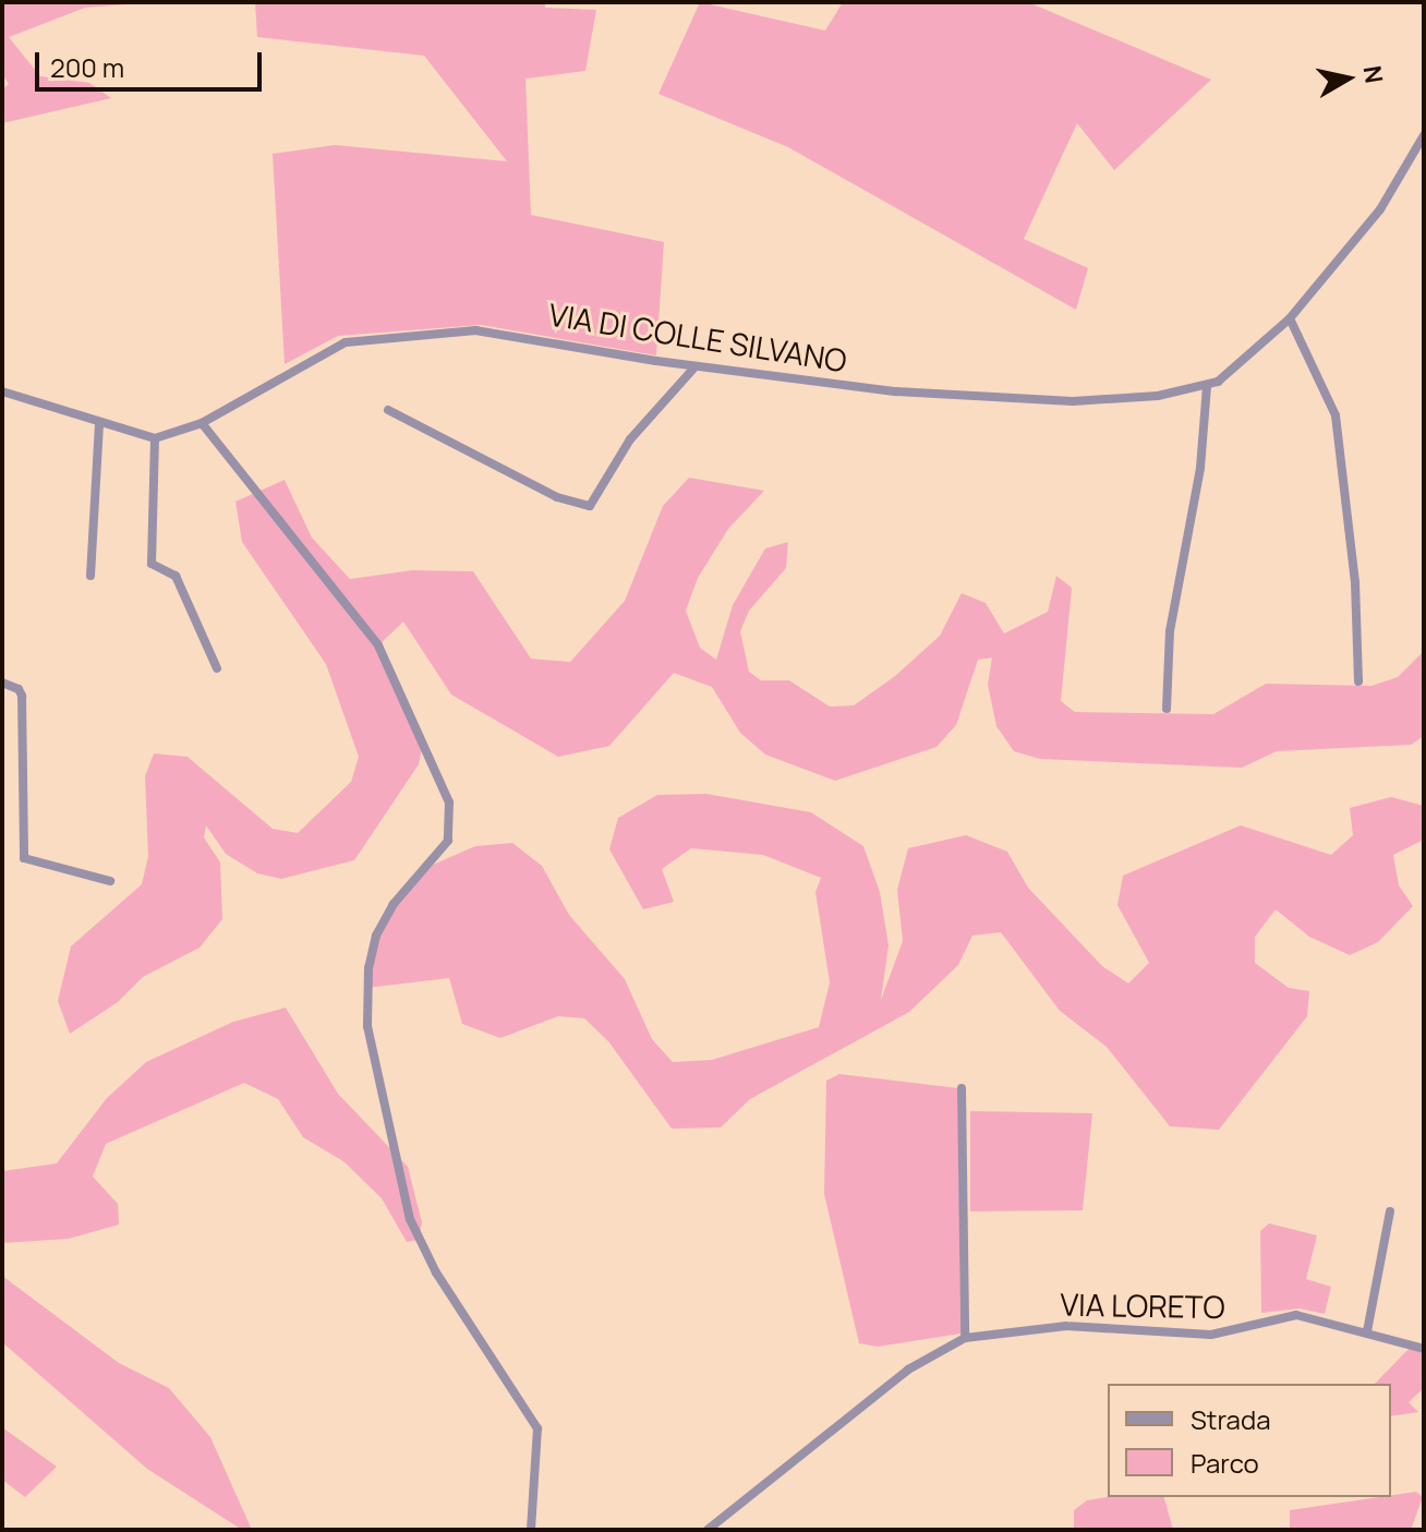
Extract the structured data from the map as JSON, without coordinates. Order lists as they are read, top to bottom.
{
  "streets": {
    "street": ["VIA DI COLLE SILVANO", "VIA LORETO"]
  },
  "legend": ["Strada", "Parco"],
  "scale_bar": "200 m",
  "north": "right"
}
